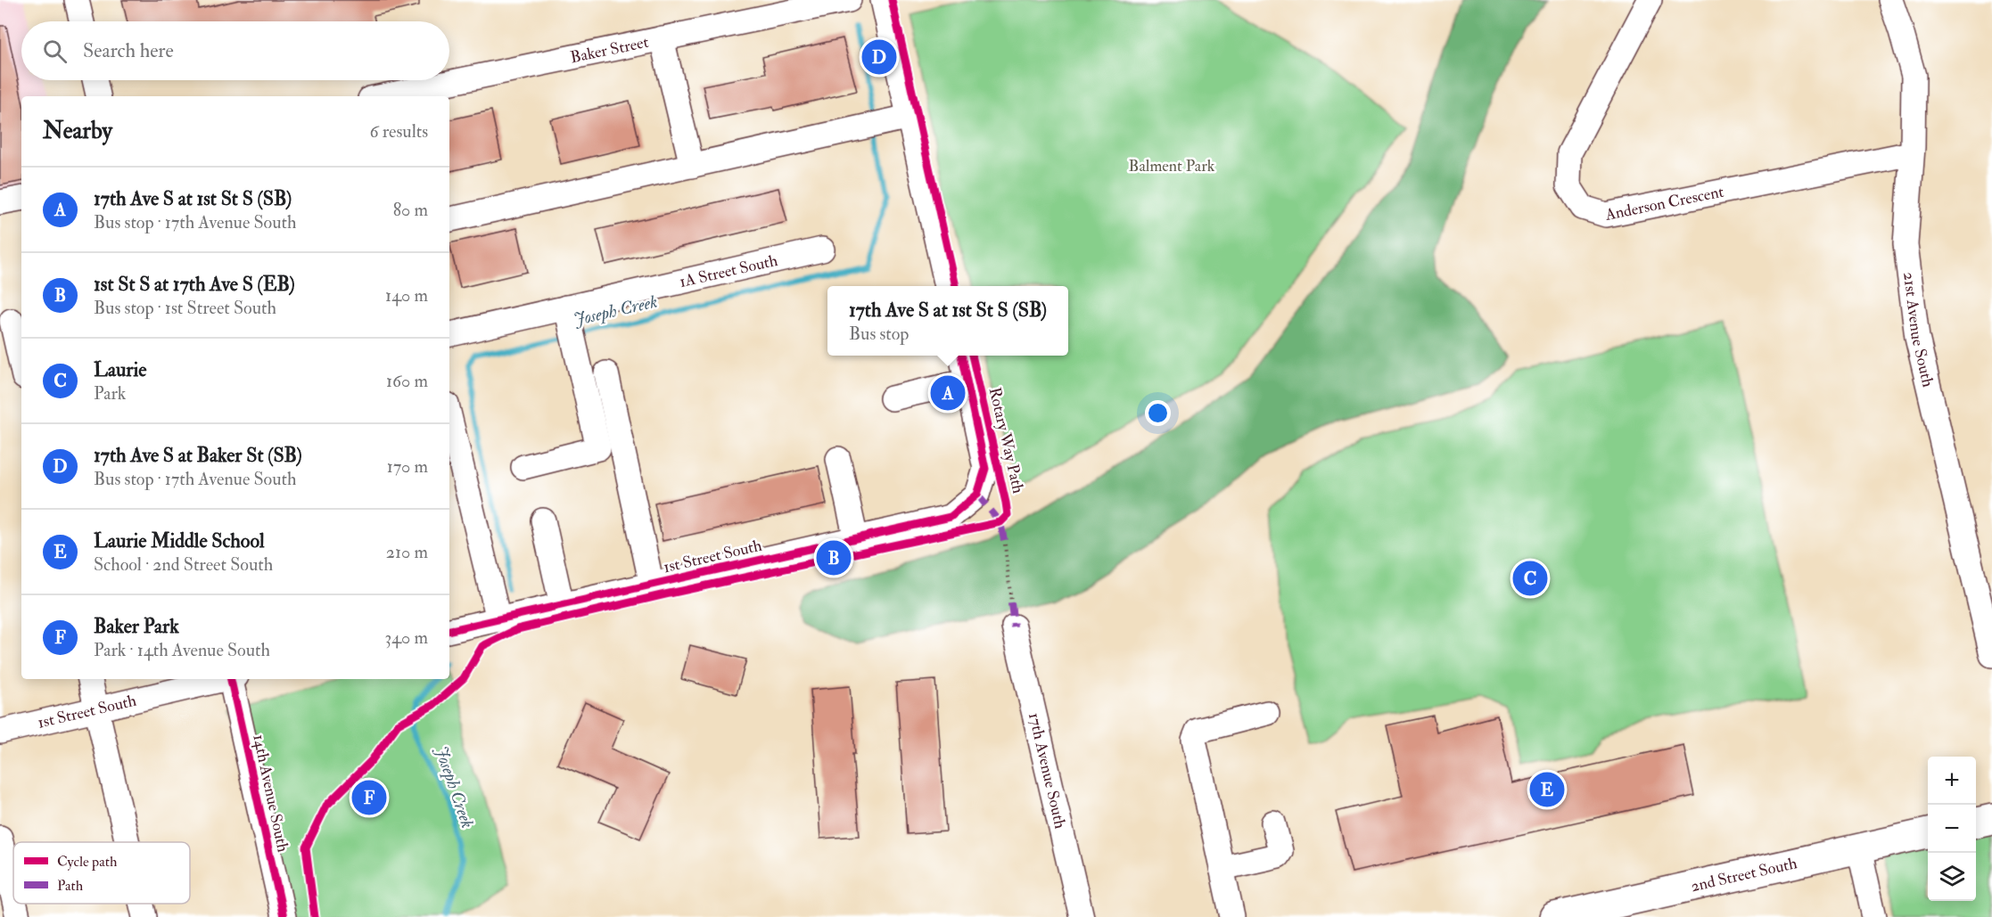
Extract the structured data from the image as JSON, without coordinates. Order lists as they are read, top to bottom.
{
  "streets": {
    "main road": ["2nd Street South"],
    "street": [
      "Baker Street",
      "Anderson Crescent",
      "1A Street South",
      "21st Avenue South",
      "1st Street South",
      "17th Avenue South",
      "14th Avenue South"
    ],
    "cycle path": ["Rotary Way Path"]
  },
  "crossings": [
    ["Anderson Crescent", "21st Avenue South"]
  ],
  "water": ["Joseph Creek"],
  "parks": ["Balment Park"],
  "legend": ["Cycle path", "Path"],
  "page": {
    "search": "Search here",
    "pins": [
      "D",
      "A",
      "B",
      "C",
      "E",
      "F"
    ],
    "heading": ["Nearby", "6 results"],
    "list": [
      {
        "mark": "A",
        "name": "17th Ave S at 1st St S (SB)",
        "note": "Bus stop · 17th Avenue South",
        "value": "80 m"
      },
      {
        "mark": "B",
        "name": "1st St S at 17th Ave S (EB)",
        "note": "Bus stop · 1st Street South",
        "value": "140 m"
      },
      {
        "mark": "C",
        "name": "Laurie",
        "note": "Park",
        "value": "160 m"
      },
      {
        "mark": "D",
        "name": "17th Ave S at Baker St (SB)",
        "note": "Bus stop · 17th Avenue South",
        "value": "170 m"
      },
      {
        "mark": "E",
        "name": "Laurie Middle School",
        "note": "School · 2nd Street South",
        "value": "210 m"
      },
      {
        "mark": "F",
        "name": "Baker Park",
        "note": "Park · 14th Avenue South",
        "value": "340 m"
      }
    ],
    "popup": ["17th Ave S at 1st St S (SB)", "Bus stop"],
    "map_buttons": ["+", "−"]
  }
}
